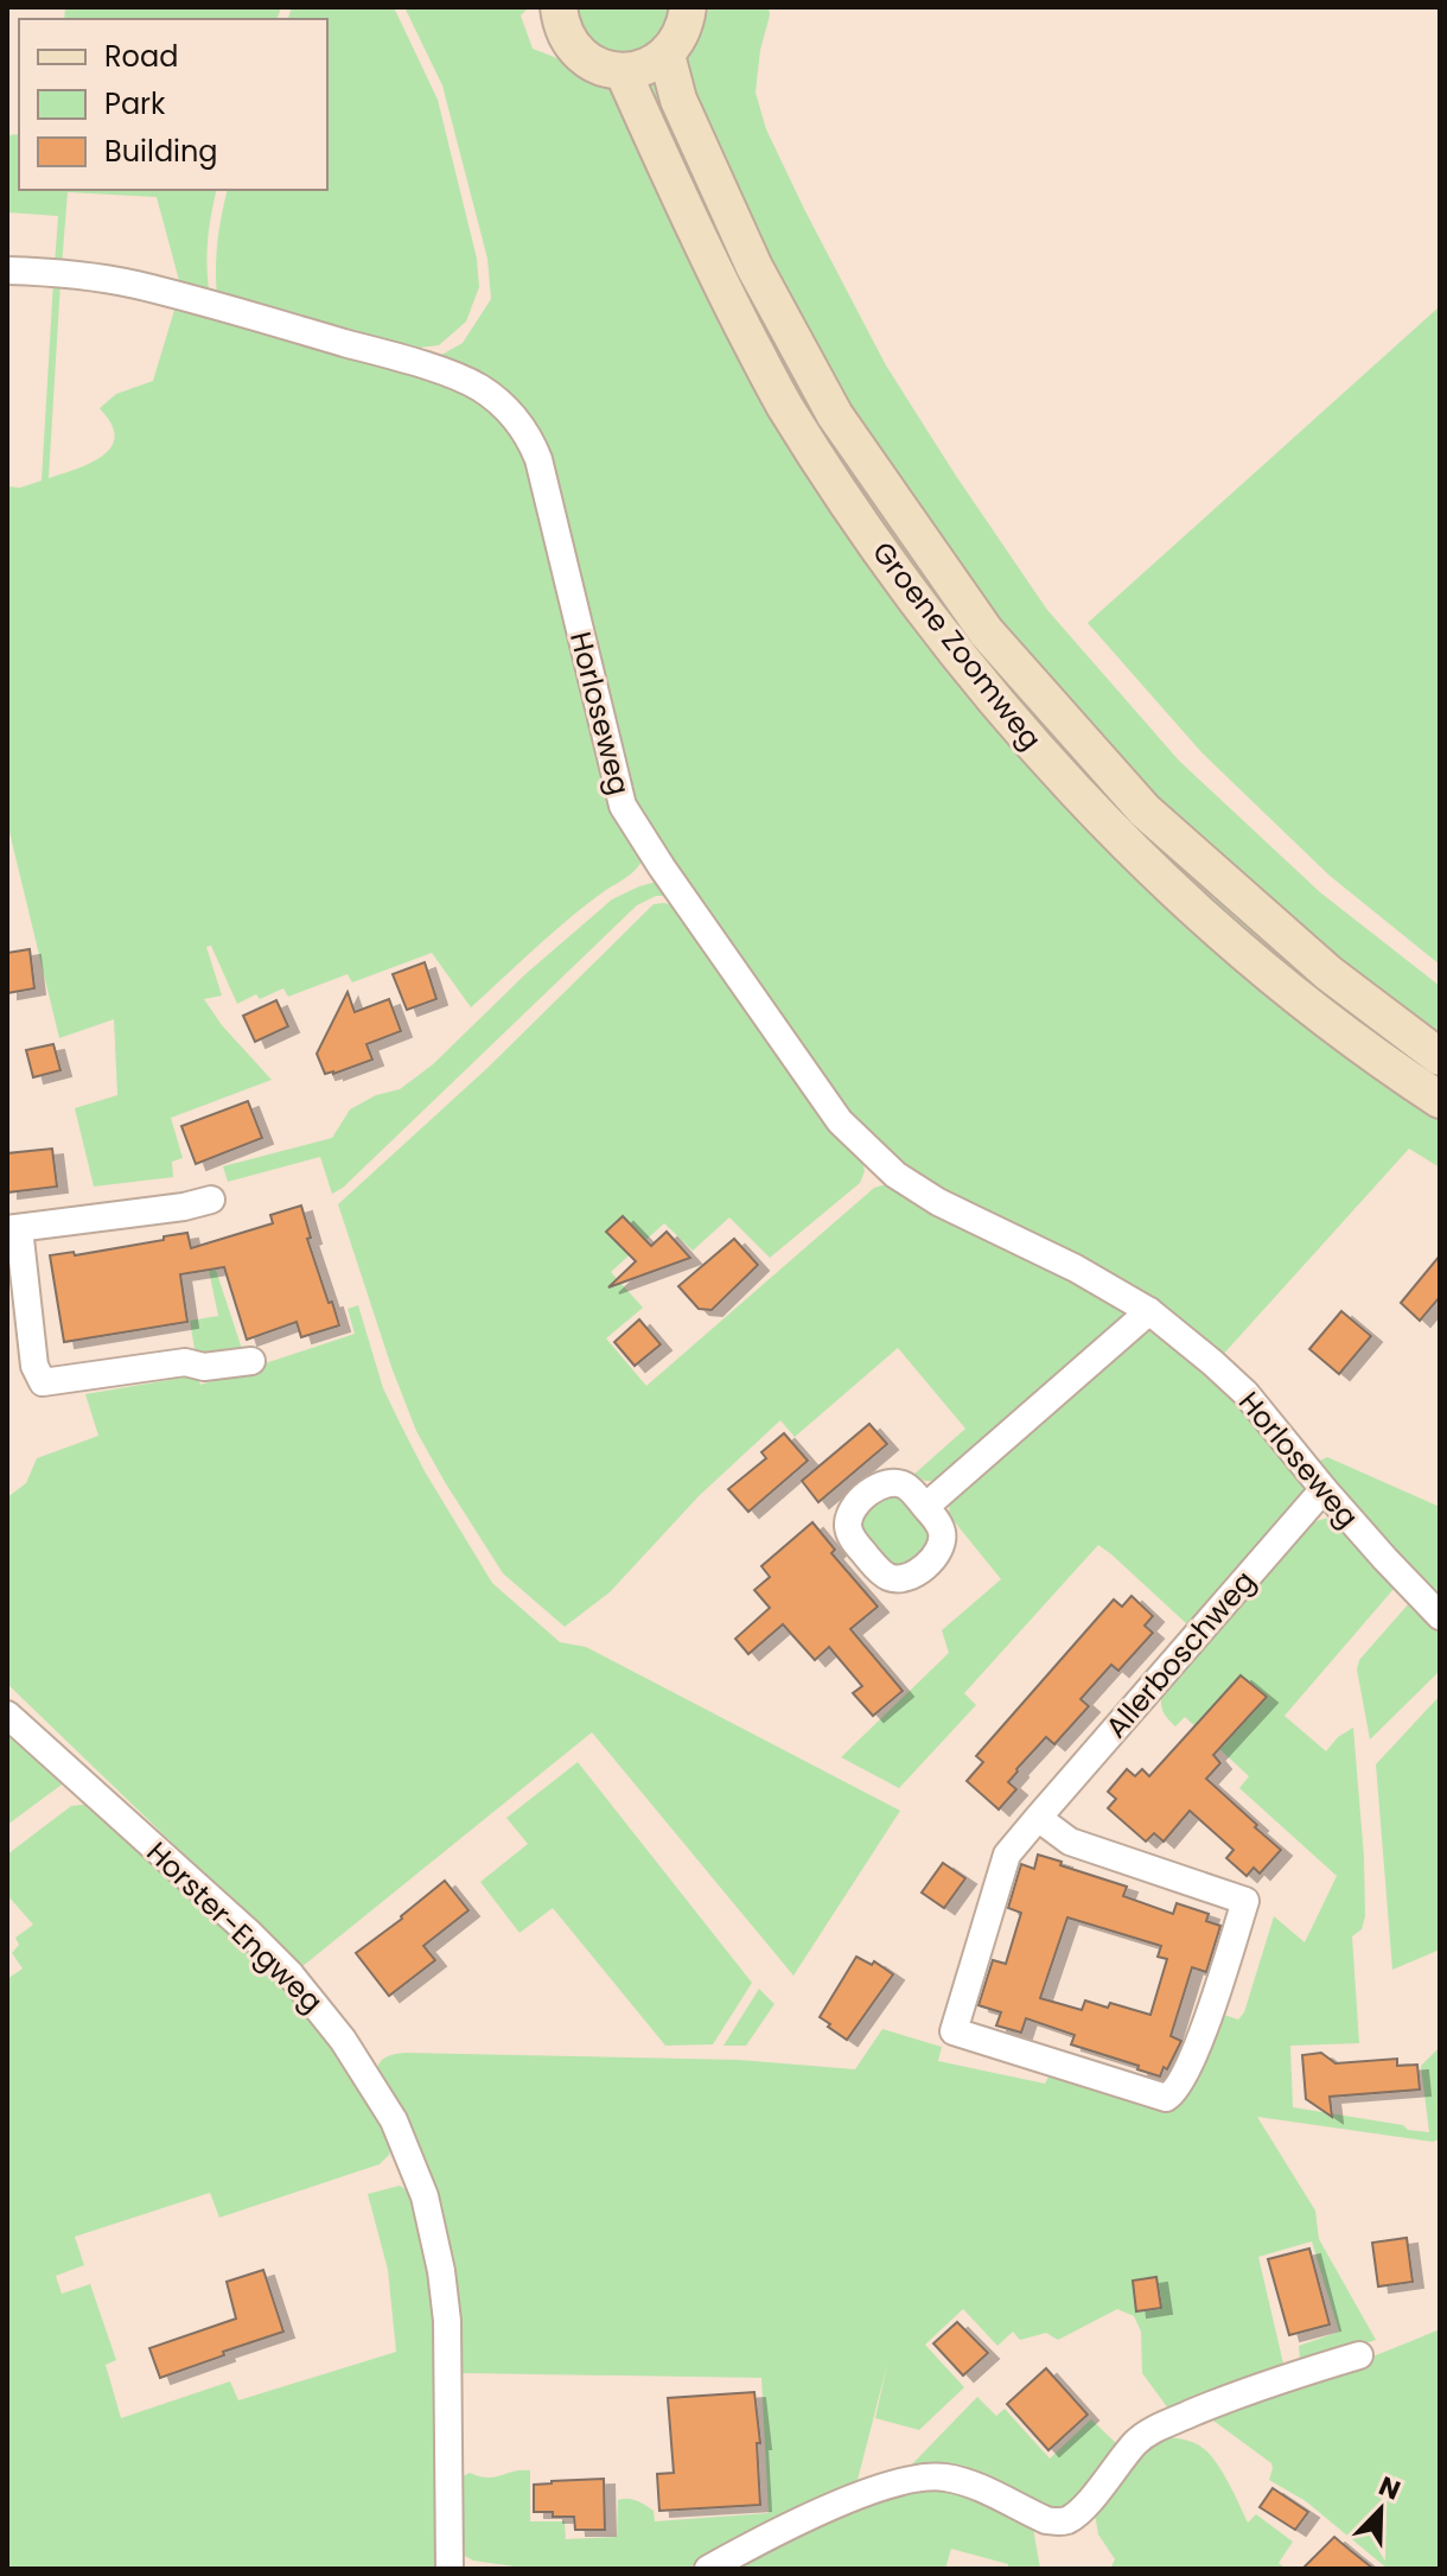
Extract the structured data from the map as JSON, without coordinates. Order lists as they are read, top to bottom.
{
  "streets": {
    "main road": ["Groene Zoomweg"],
    "street": ["Horloseweg", "Allerboschweg", "Horster-Engweg"]
  },
  "crossings": [
    ["Horloseweg", "Allerboschweg"]
  ],
  "legend": ["Road", "Park", "Building"],
  "north": "top right"
}
